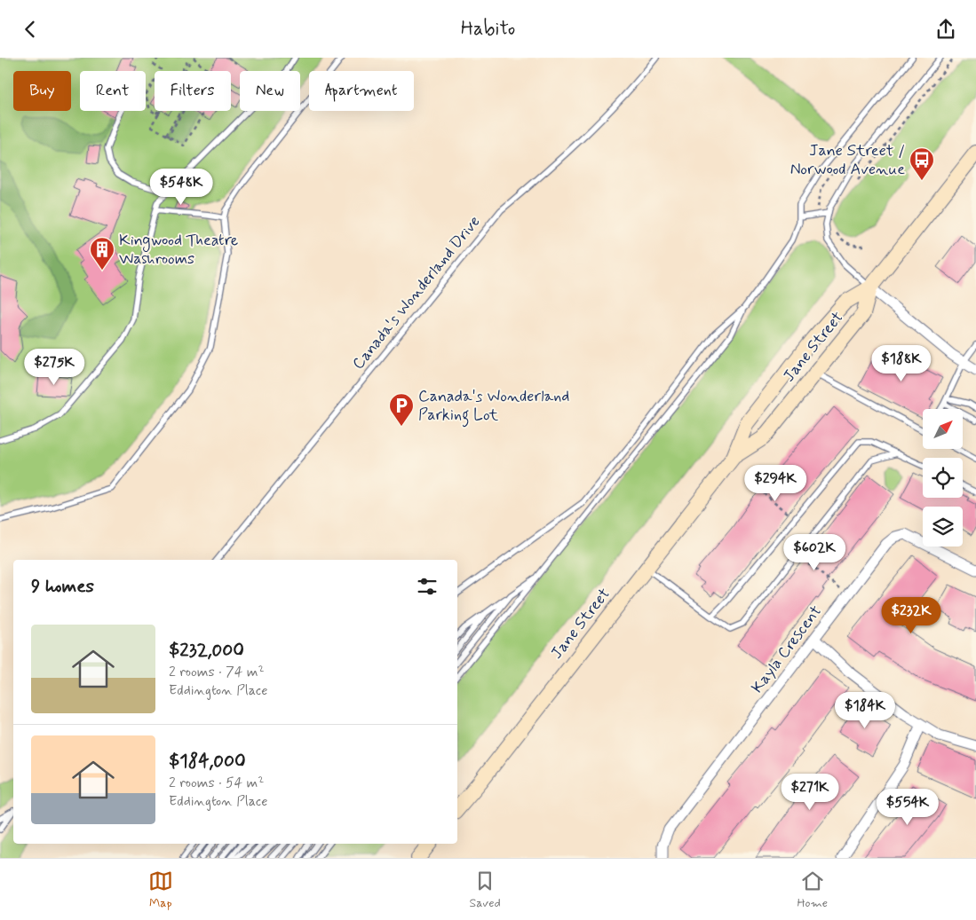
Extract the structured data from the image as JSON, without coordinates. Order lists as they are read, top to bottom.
{
  "streets": {
    "main road": ["Jane Street"],
    "street": ["Kayla Crescent"],
    "lane": ["Canada's Wonderland Drive"]
  },
  "places": {
    "bus stop": ["Jane Street / Norwood Avenue"],
    "building": ["Kingwood Theatre Washrooms"],
    "parking": ["Canada's Wonderland Parking Lot"]
  },
  "north": "top right",
  "page": {
    "header": "Habito",
    "chip": [
      "Buy",
      "Rent",
      "Filters",
      "New",
      "Apartment"
    ],
    "price": [
      "$548K",
      "$188K",
      "$275K",
      "$294K",
      "$602K",
      "$232K",
      "$184K",
      "$271K",
      "$554K"
    ],
    "heading": "9 homes",
    "list": [
      {
        "name": "$232,000",
        "note": "2 rooms · 74 m² · Eddington Place"
      },
      {
        "name": "$184,000",
        "note": "2 rooms · 54 m² · Eddington Place"
      }
    ],
    "tabs": ["Map", "Saved", "Home"]
  }
}
